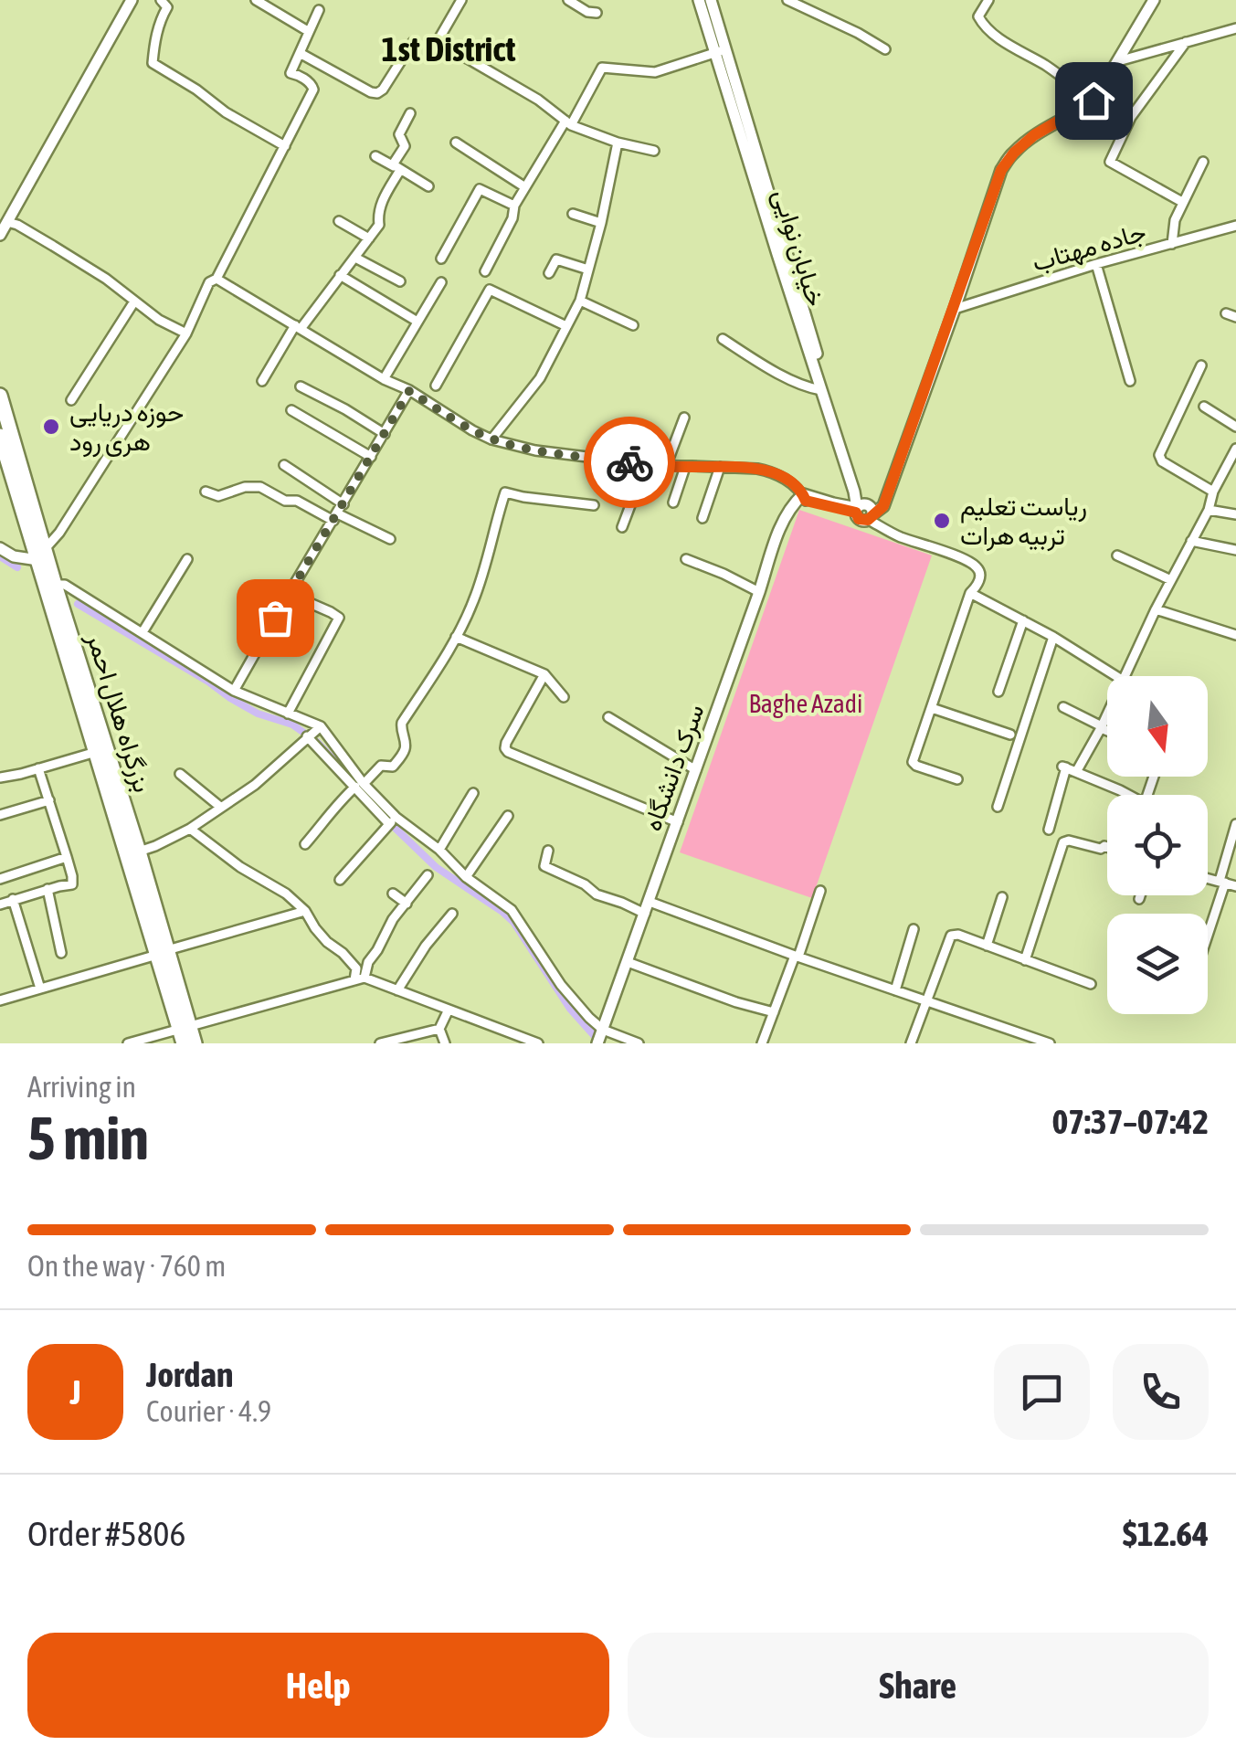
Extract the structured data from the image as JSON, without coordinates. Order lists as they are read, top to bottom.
{
  "streets": {
    "highway": ["بزرگراه هلال احمر"],
    "street": ["جاده مهتاب", "خیابان نوایی", "سرک دانشگاه"]
  },
  "districts": ["1st District"],
  "parks": ["Baghe Azadi"],
  "places": ["حوزه دریایی هری رود", "ریاست تعلیم تربیه هرات"],
  "north": "bottom",
  "page": {
    "heading": ["5 min", "Arriving in", "07:37–07:42"],
    "panel": [
      "Jordan",
      "Courier · 4.9",
      "Order #5806",
      "$12.64"
    ],
    "bar": "On the way · 760 m",
    "round": "J",
    "buttons": ["Help", "Share"]
  }
}
